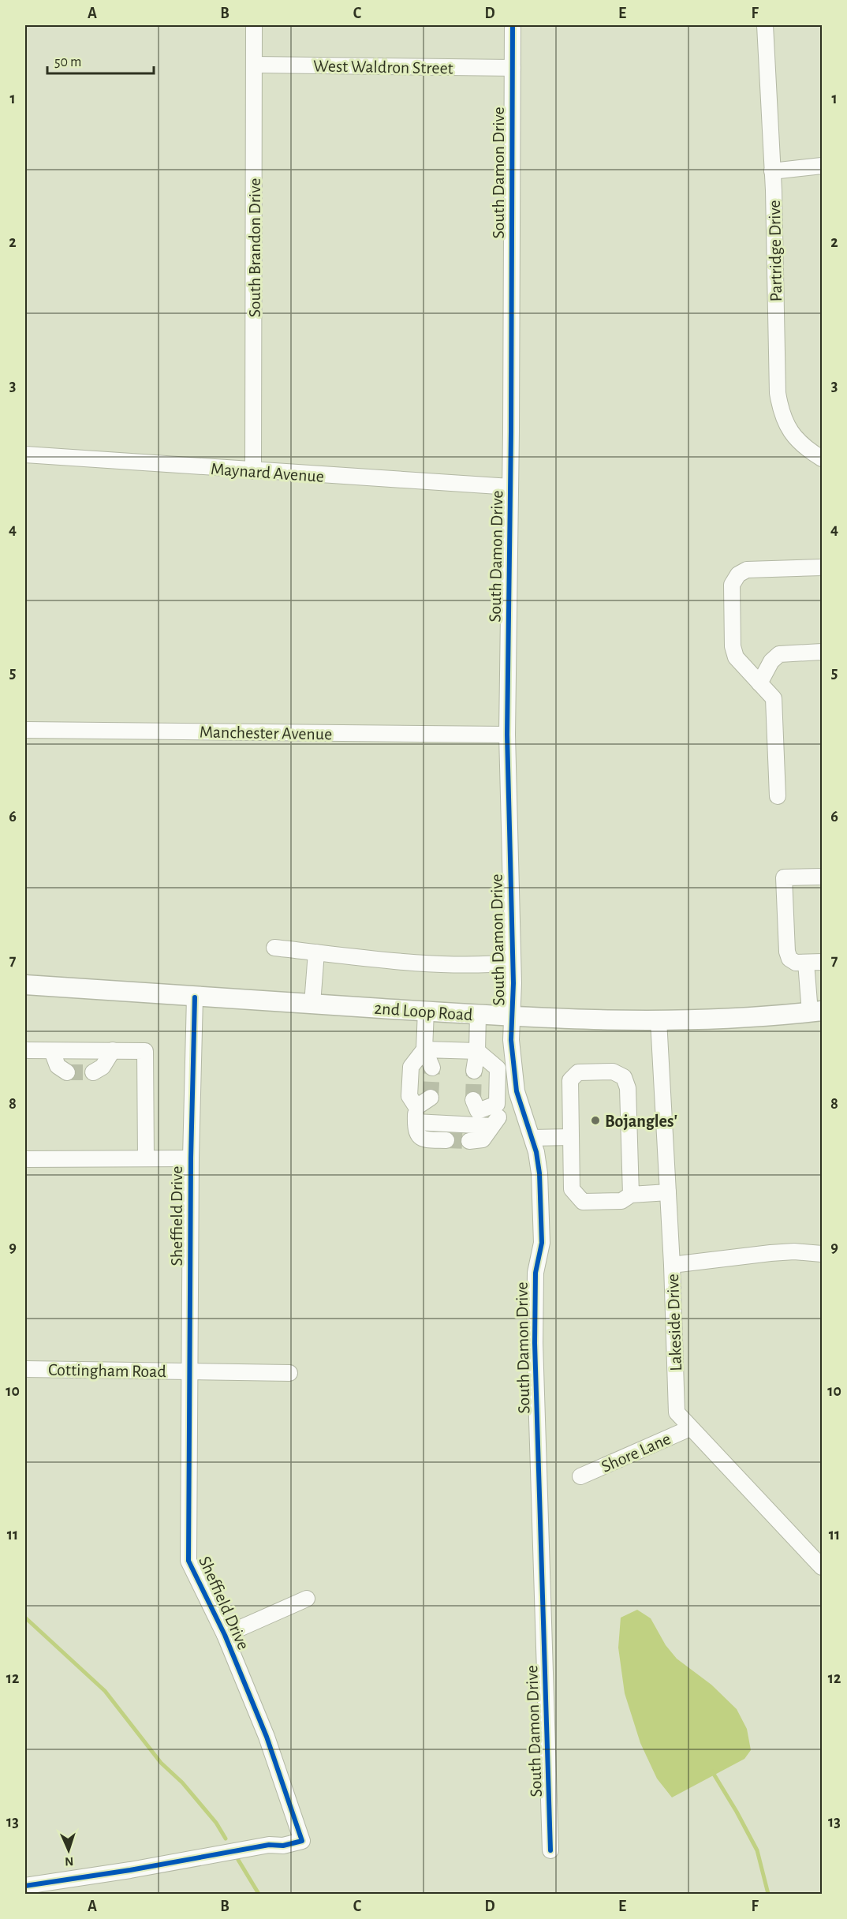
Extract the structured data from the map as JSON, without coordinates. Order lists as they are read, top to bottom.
{
  "streets": {
    "main road": ["2nd Loop Road"],
    "street": [
      "West Waldron Street",
      "South Damon Drive",
      "South Brandon Drive",
      "Partridge Drive",
      "Maynard Avenue",
      "Manchester Avenue",
      "Sheffield Drive",
      "Lakeside Drive",
      "Cottingham Road",
      "Shore Lane"
    ]
  },
  "crossings": [
    ["West Waldron Street", "South Damon Drive"],
    ["West Waldron Street", "South Brandon Drive"],
    ["South Damon Drive", "Maynard Avenue"],
    ["South Damon Drive", "Manchester Avenue"],
    ["South Damon Drive", "2nd Loop Road"],
    ["South Brandon Drive", "Maynard Avenue"],
    ["2nd Loop Road", "Sheffield Drive"],
    ["2nd Loop Road", "Lakeside Drive"],
    ["Sheffield Drive", "Cottingham Road"],
    ["Lakeside Drive", "Shore Lane"]
  ],
  "places": ["Bojangles'"],
  "scale_bar": "50 m",
  "north": "bottom",
  "grid": {
    "columns": [
      "A",
      "B",
      "C",
      "D",
      "E",
      "F"
    ],
    "rows": [
      "1",
      "2",
      "3",
      "4",
      "5",
      "6",
      "7",
      "8",
      "9",
      "10",
      "11",
      "12",
      "13"
    ]
  }
}
